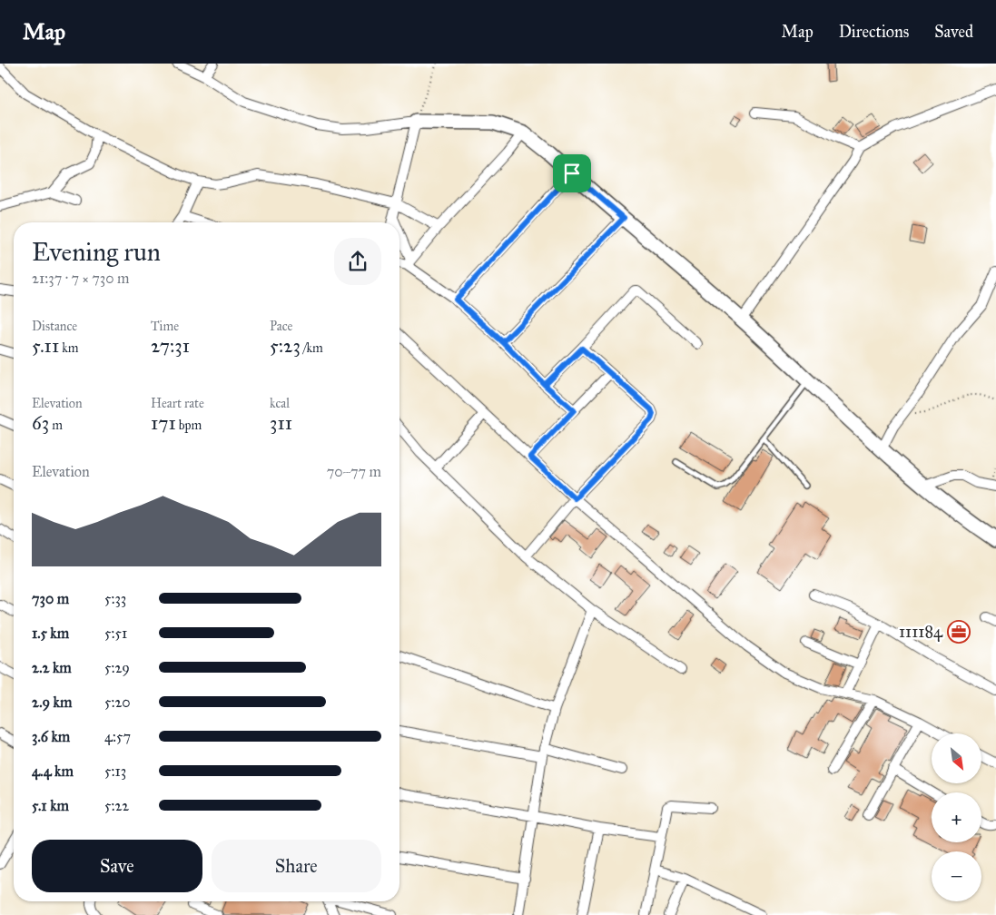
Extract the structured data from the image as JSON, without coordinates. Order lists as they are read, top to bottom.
{
  "places": {
    "office": ["111184"]
  },
  "north": "bottom right",
  "page": {
    "header": "Map",
    "nav": ["Map", "Directions", "Saved"],
    "heading": ["Evening run", "21:37 · 7 × 730 m"],
    "stats": [
      ["Distance", "5.11 km"],
      ["Time", "27:31"],
      ["Pace", "5:23 /km"],
      ["Elevation", "63 m"],
      ["Heart rate", "171 bpm"],
      ["kcal", "311"]
    ],
    "chart": ["Elevation", "70–77 m"],
    "list": [
      {
        "name": "730 m",
        "note": "5:33"
      },
      {
        "name": "1.5 km",
        "note": "5:51"
      },
      {
        "name": "2.2 km",
        "note": "5:29"
      },
      {
        "name": "2.9 km",
        "note": "5:20"
      },
      {
        "name": "3.6 km",
        "note": "4:57"
      },
      {
        "name": "4.4 km",
        "note": "5:13"
      },
      {
        "name": "5.1 km",
        "note": "5:22"
      }
    ],
    "map_buttons": ["+", "−"],
    "buttons": ["Save", "Share"]
  }
}
